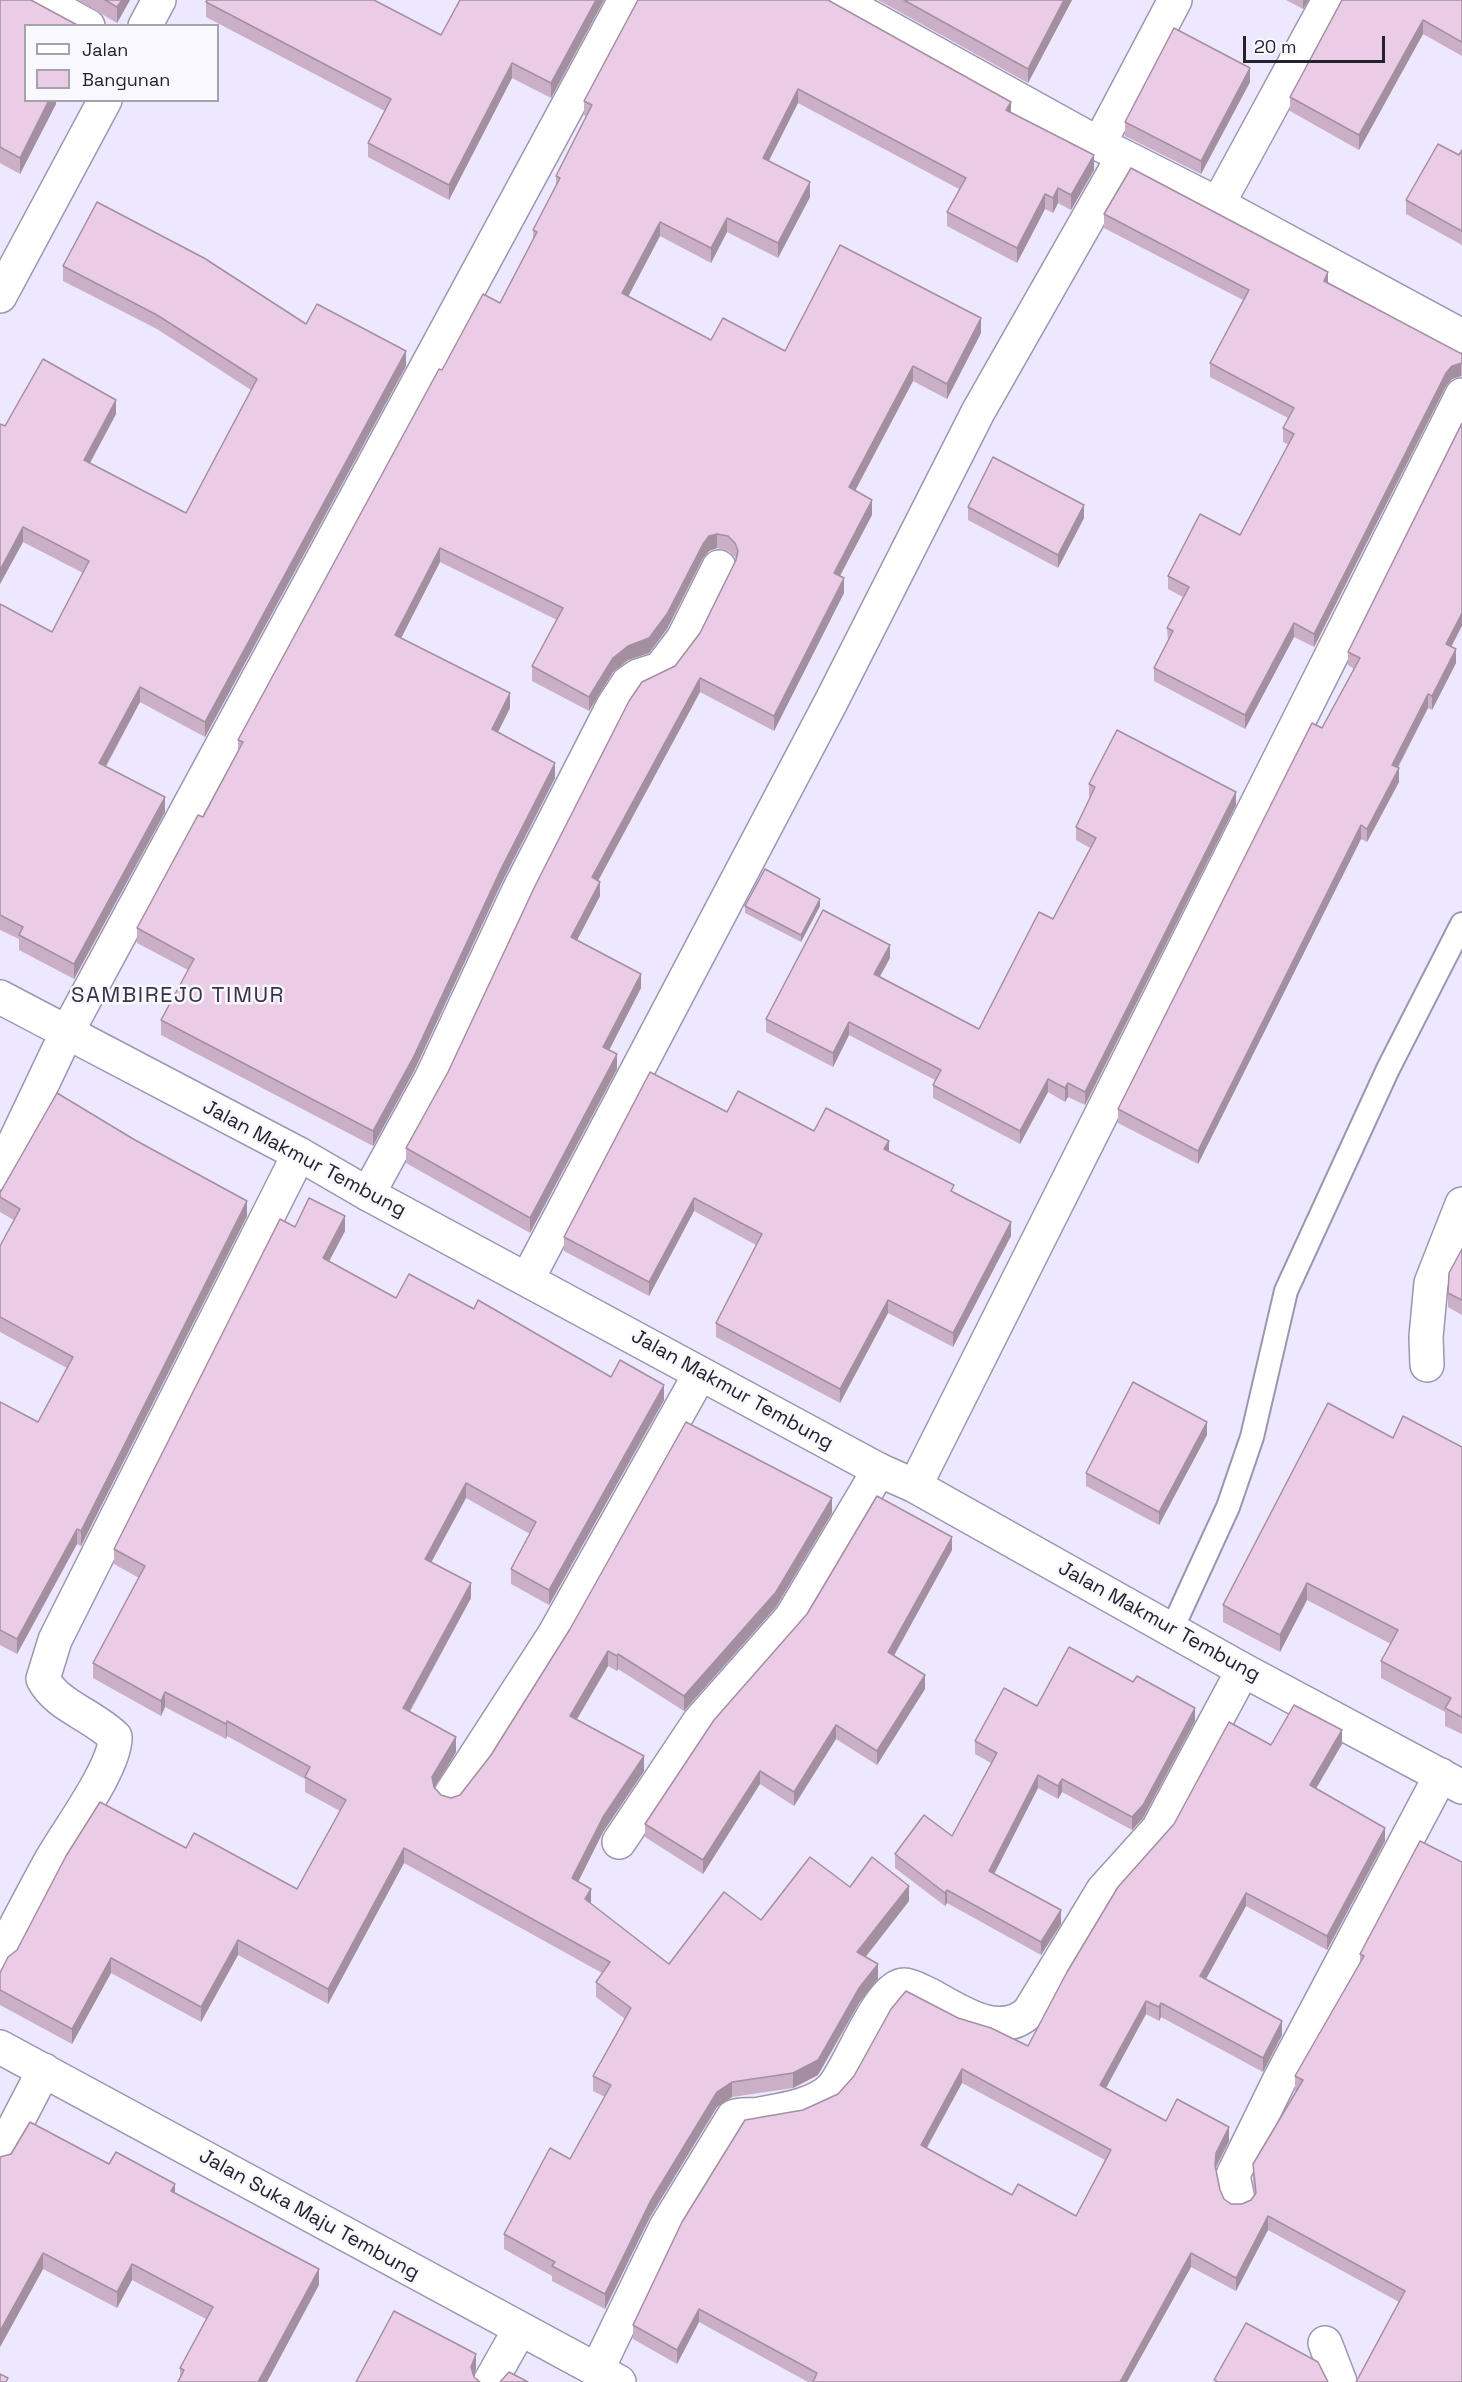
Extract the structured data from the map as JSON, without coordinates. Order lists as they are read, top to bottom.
{
  "streets": {
    "street": ["Jalan Makmur Tembung", "Jalan Suka Maju Tembung"]
  },
  "districts": ["SAMBIREJO TIMUR"],
  "legend": ["Jalan", "Bangunan"],
  "scale_bar": "20 m"
}
